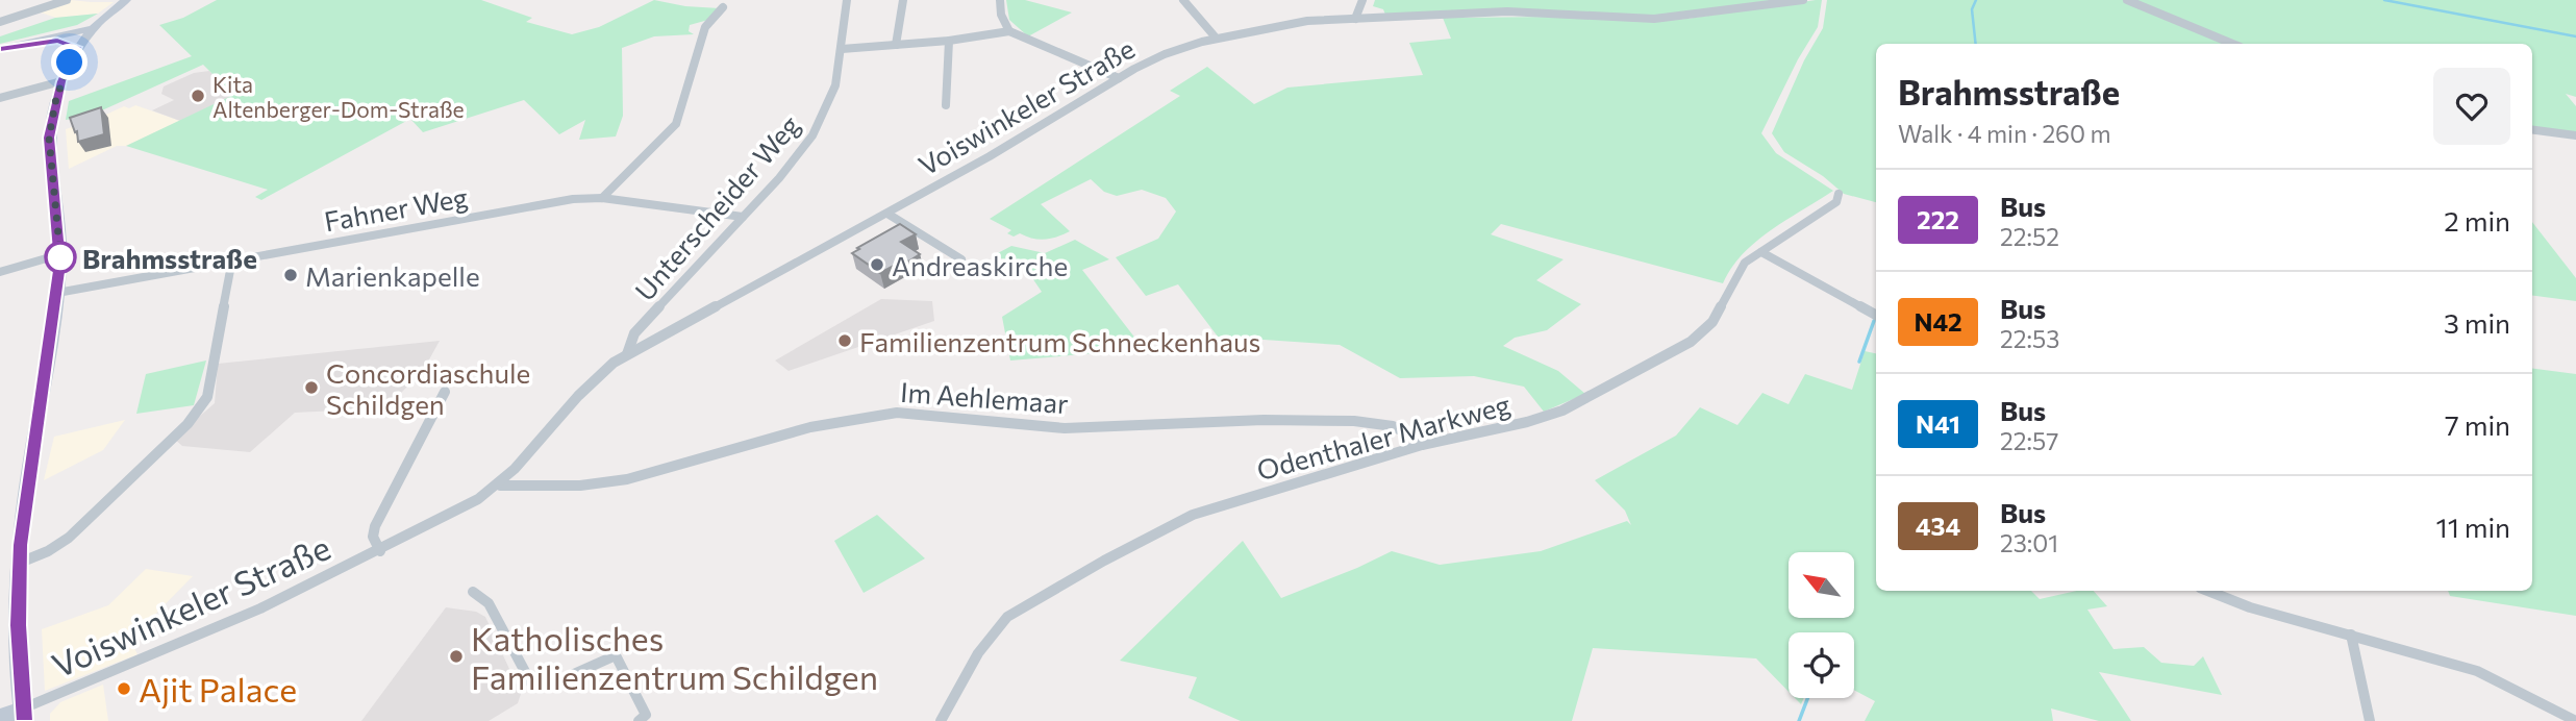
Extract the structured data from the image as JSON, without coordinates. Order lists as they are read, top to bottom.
{
  "streets": {
    "street": [
      "Voiswinkeler Straße",
      "Unterscheider Weg",
      "Fahner Weg",
      "Im Aehlemaar",
      "Odenthaler Markweg"
    ]
  },
  "crossings": [
    ["Voiswinkeler Straße", "Unterscheider Weg"],
    ["Voiswinkeler Straße", "Im Aehlemaar"],
    ["Unterscheider Weg", "Fahner Weg"],
    ["Im Aehlemaar", "Odenthaler Markweg"]
  ],
  "places": [
    "Kita Altenberger-Dom-Straße",
    "Brahmsstraße",
    "Andreaskirche",
    "Marienkapelle",
    "Familienzentrum Schneckenhaus",
    "Concordiaschule Schildgen",
    "Katholisches Familienzentrum Schildgen",
    "Ajit Palace"
  ],
  "lines": ["bus line 222"],
  "north": "top left",
  "page": {
    "heading": ["Brahmsstraße", "Walk · 4 min · 260 m"],
    "list": [
      {
        "mark": "222",
        "name": "Bus",
        "note": "22:52",
        "value": "2 min"
      },
      {
        "mark": "N42",
        "name": "Bus",
        "note": "22:53",
        "value": "3 min"
      },
      {
        "mark": "N41",
        "name": "Bus",
        "note": "22:57",
        "value": "7 min"
      },
      {
        "mark": "434",
        "name": "Bus",
        "note": "23:01",
        "value": "11 min"
      }
    ]
  }
}
